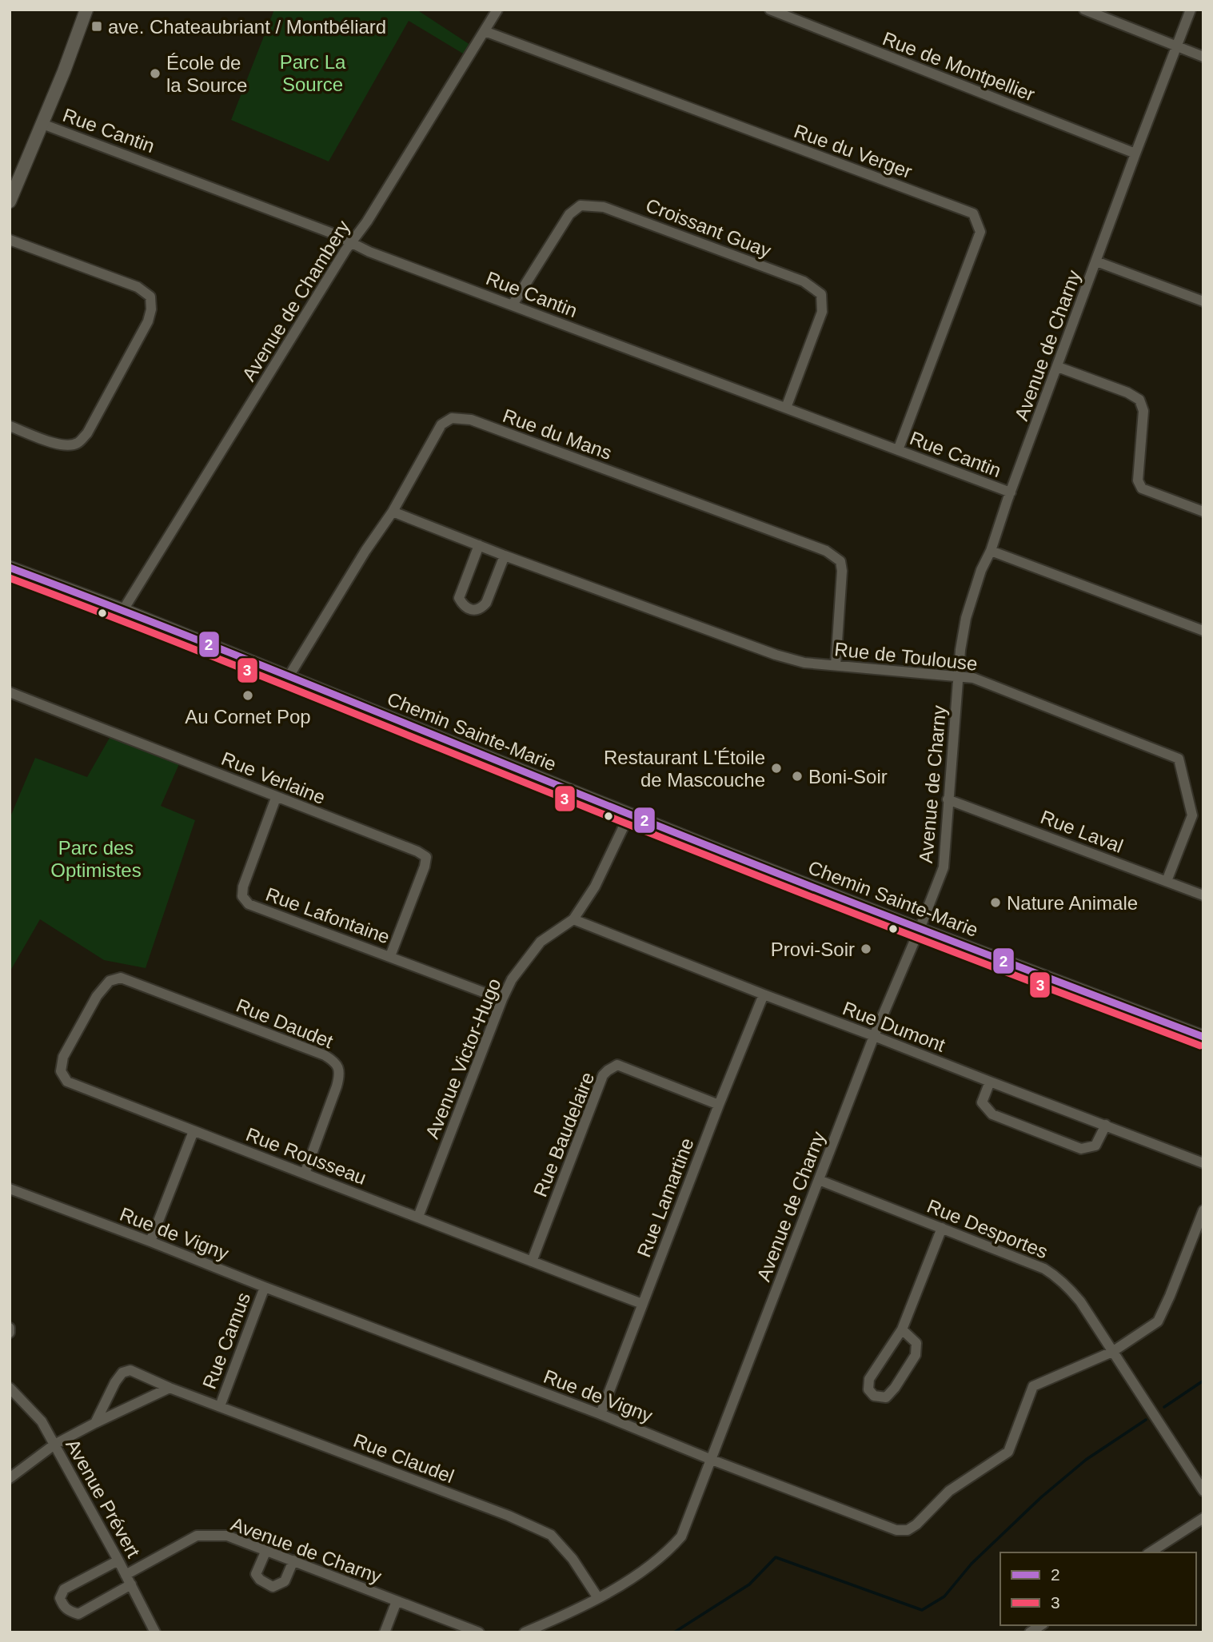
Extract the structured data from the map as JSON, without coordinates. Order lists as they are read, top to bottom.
{
  "streets": {
    "street": [
      "Rue de Montpellier",
      "Rue Cantin",
      "Rue du Verger",
      "Croissant Guay",
      "Avenue de Chambery",
      "Avenue de Charny",
      "Rue du Mans",
      "Rue de Toulouse",
      "Chemin Sainte-Marie",
      "Rue Verlaine",
      "Rue Laval",
      "Rue Lafontaine",
      "Rue Daudet",
      "Rue Dumont",
      "Avenue Victor-Hugo",
      "Rue Baudelaire",
      "Rue Rousseau",
      "Rue Lamartine",
      "Rue Desportes",
      "Rue de Vigny",
      "Rue Camus",
      "Rue Claudel",
      "Avenue Prévert"
    ]
  },
  "crossings": [
    ["Rue de Montpellier", "Avenue de Charny"],
    ["Rue Cantin", "Rue du Verger"],
    ["Rue Cantin", "Croissant Guay"],
    ["Rue Cantin", "Avenue de Chambery"],
    ["Rue Cantin", "Avenue de Charny"],
    ["Rue du Verger", "Avenue de Chambery"],
    ["Avenue de Chambery", "Chemin Sainte-Marie"],
    ["Avenue de Charny", "Rue de Toulouse"],
    ["Avenue de Charny", "Chemin Sainte-Marie"],
    ["Avenue de Charny", "Rue Laval"],
    ["Avenue de Charny", "Rue Dumont"],
    ["Avenue de Charny", "Rue Desportes"],
    ["Avenue de Charny", "Rue de Vigny"],
    ["Avenue de Charny", "Rue Claudel"],
    ["Avenue de Charny", "Avenue Prévert"],
    ["Rue du Mans", "Rue de Toulouse"],
    ["Rue du Mans", "Chemin Sainte-Marie"],
    ["Rue de Toulouse", "Rue Laval"],
    ["Chemin Sainte-Marie", "Avenue Victor-Hugo"],
    ["Rue Verlaine", "Rue Lafontaine"],
    ["Rue Lafontaine", "Avenue Victor-Hugo"],
    ["Rue Daudet", "Rue Rousseau"],
    ["Rue Dumont", "Avenue Victor-Hugo"],
    ["Rue Dumont", "Rue Lamartine"],
    ["Avenue Victor-Hugo", "Rue Rousseau"],
    ["Rue Baudelaire", "Rue Rousseau"],
    ["Rue Baudelaire", "Rue Lamartine"],
    ["Rue Rousseau", "Rue Lamartine"],
    ["Rue Lamartine", "Rue de Vigny"],
    ["Rue Desportes", "Rue de Vigny"],
    ["Rue de Vigny", "Rue Camus"],
    ["Rue Camus", "Rue Claudel"]
  ],
  "parks": ["Parc La Source", "Parc des Optimistes"],
  "places": {
    "transit": ["ave. Chateaubriant / Montbéliard"],
    "other": [
      "École de la Source",
      "Au Cornet Pop",
      "Restaurant L'Étoile de Mascouche",
      "Boni-Soir",
      "Nature Animale",
      "Provi-Soir"
    ]
  },
  "lines": ["transit line 2", "transit line 3"],
  "legend": ["2", "3"]
}
